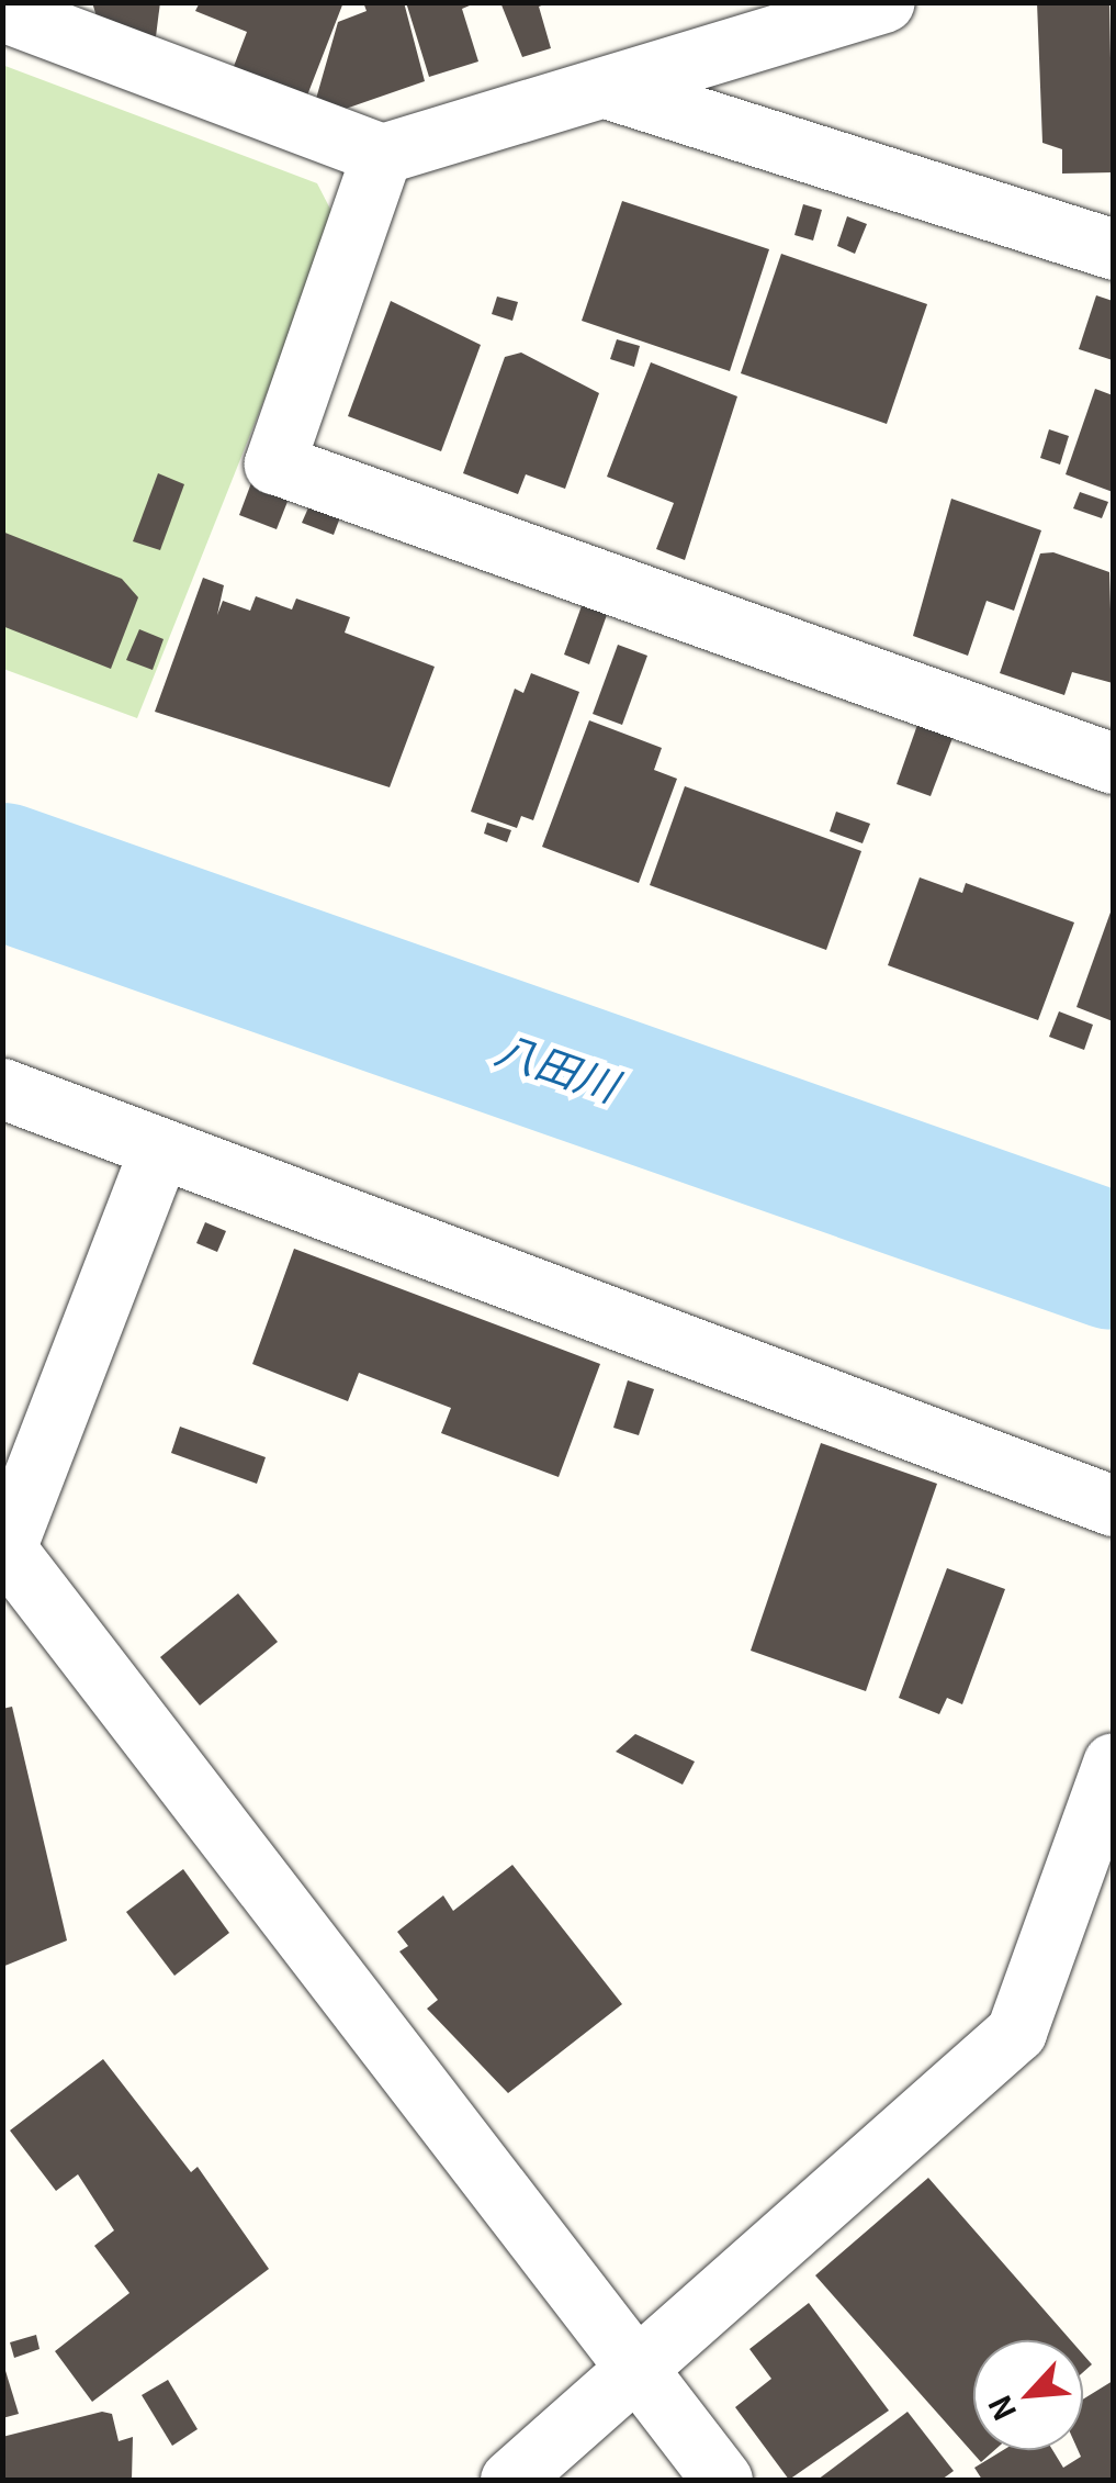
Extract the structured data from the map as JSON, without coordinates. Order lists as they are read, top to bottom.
{
  "water": ["八田川"],
  "north": "bottom left"
}
